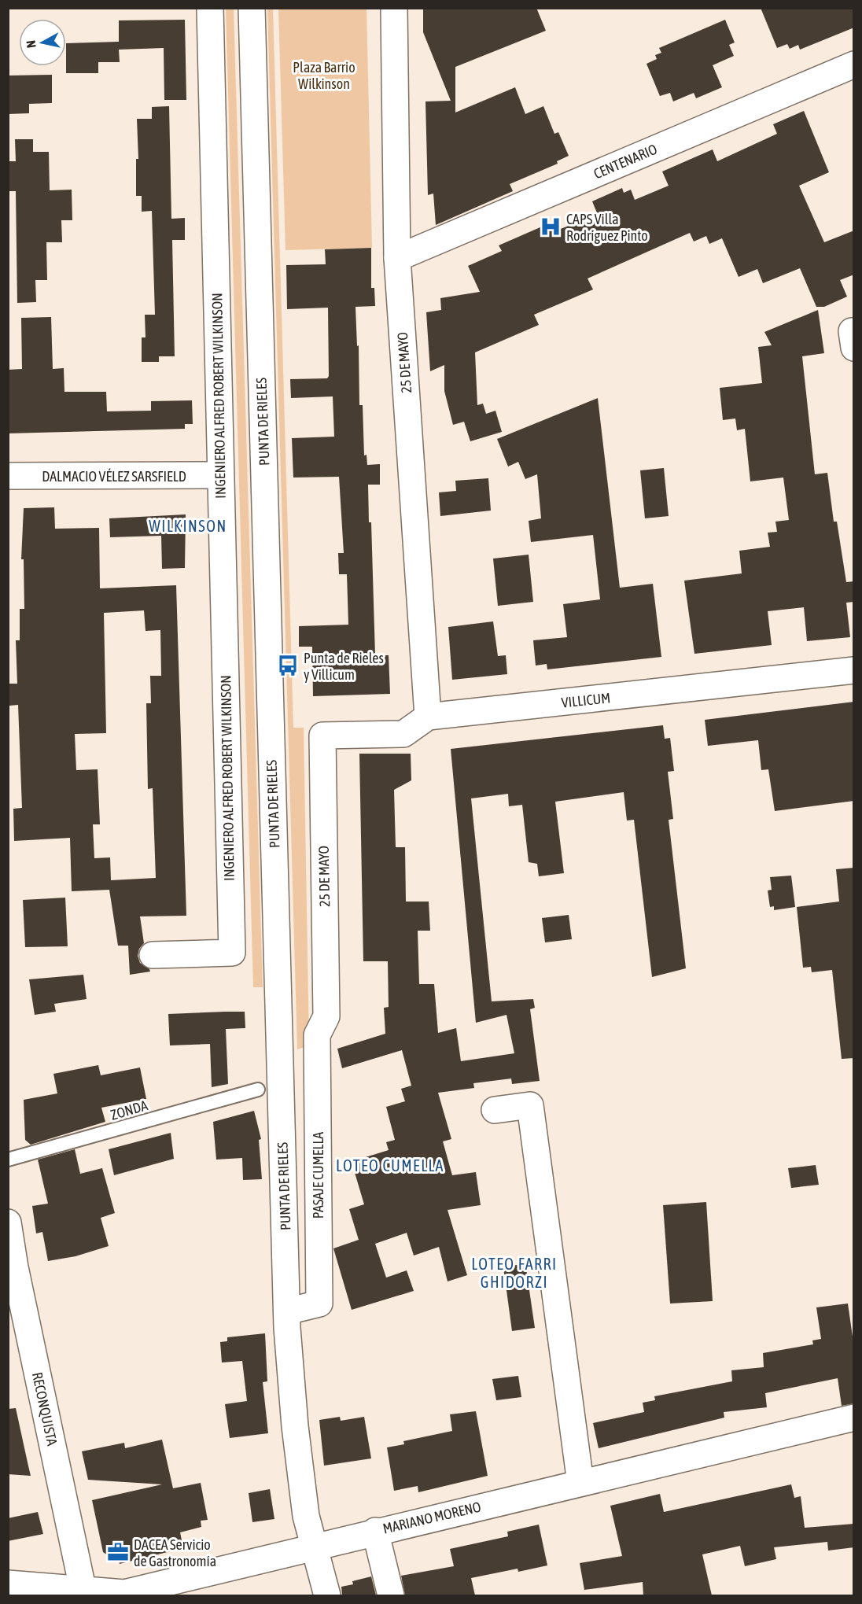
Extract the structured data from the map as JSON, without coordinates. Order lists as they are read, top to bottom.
{
  "streets": {
    "street": [
      "CENTENARIO",
      "25 DE MAYO",
      "INGENIERO ALFRED ROBERT WILKINSON",
      "PUNTA DE RIELES",
      "DALMACIO VÉLEZ SARSFIELD",
      "VILLICUM",
      "PASAJE CUMELLA",
      "RECONQUISTA",
      "MARIANO MORENO"
    ],
    "lane": ["ZONDA"]
  },
  "crossings": [
    ["CENTENARIO", "25 DE MAYO"],
    ["25 DE MAYO", "VILLICUM"],
    ["25 DE MAYO", "PASAJE CUMELLA"],
    ["INGENIERO ALFRED ROBERT WILKINSON", "DALMACIO VÉLEZ SARSFIELD"],
    ["PUNTA DE RIELES", "PASAJE CUMELLA"],
    ["PUNTA DE RIELES", "MARIANO MORENO"],
    ["RECONQUISTA", "MARIANO MORENO"]
  ],
  "districts": ["WILKINSON", "LOTEO CUMELLA", "LOTEO FARRI GHIDORZI"],
  "parks": ["Plaza Barrio Wilkinson"],
  "places": {
    "hospital": ["CAPS Villa Rodríguez Pinto"],
    "bus stop": ["Punta de Rieles y Villicum"],
    "office": ["DACEA Servicio de Gastronomía"]
  },
  "north": "left"
}
